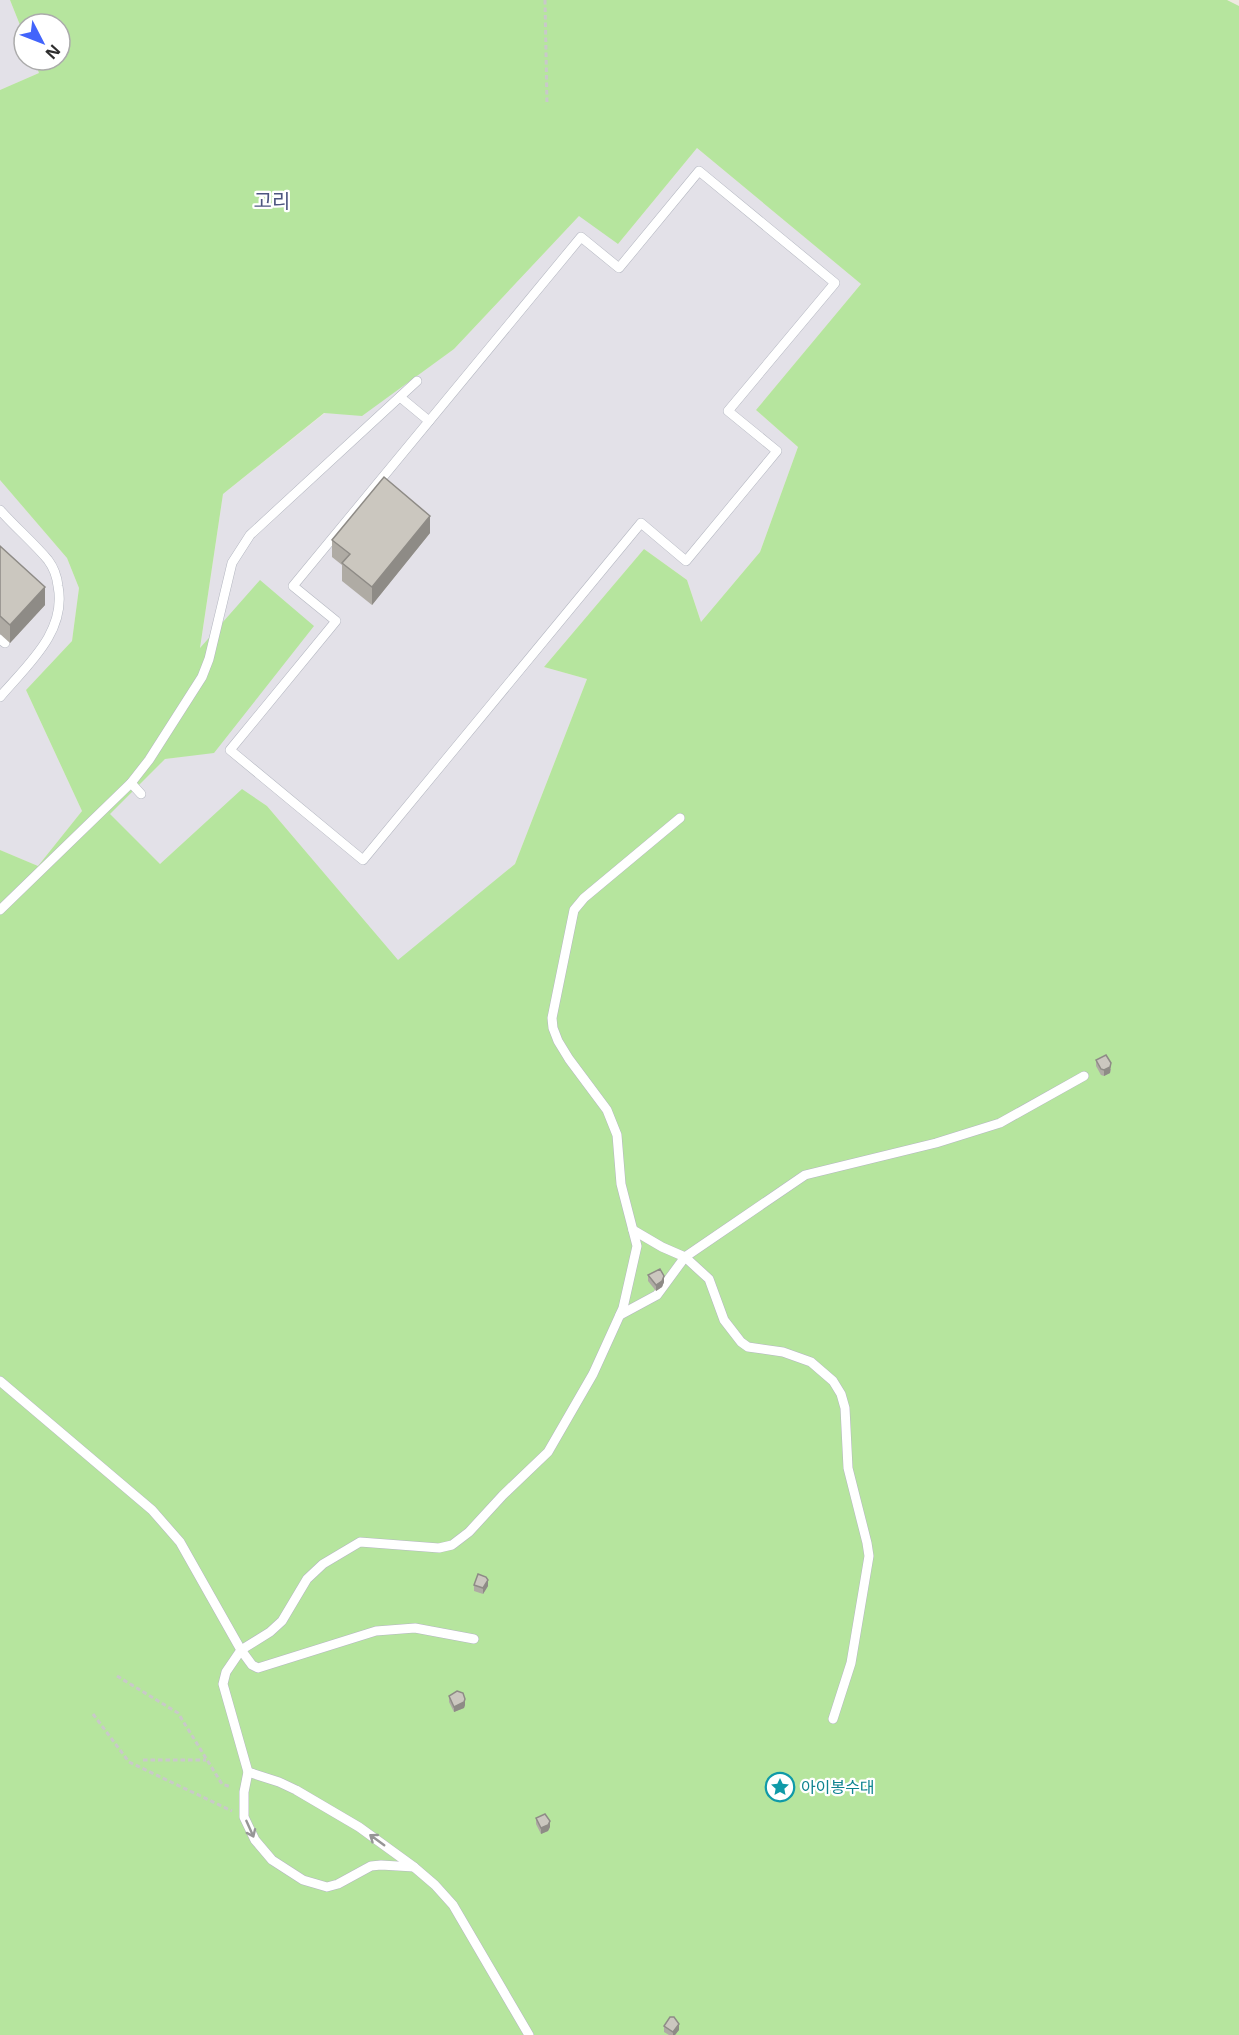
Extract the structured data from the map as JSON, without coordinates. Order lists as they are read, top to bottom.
{
  "districts": ["고리"],
  "places": {
    "place": ["아이봉수대"]
  },
  "north": "bottom right"
}
